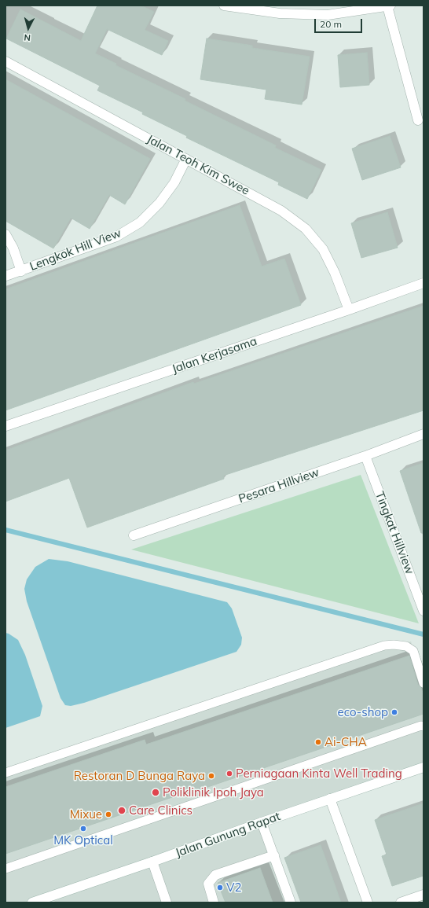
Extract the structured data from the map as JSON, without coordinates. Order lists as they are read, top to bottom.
{
  "streets": {
    "street": [
      "Jalan Teoh Kim Swee",
      "Lengkok Hill View",
      "Jalan Kerjasama",
      "Pesara Hillview",
      "Tingkat Hillview",
      "Jalan Gunung Rapat"
    ]
  },
  "crossings": [
    ["Jalan Teoh Kim Swee", "Lengkok Hill View"],
    ["Jalan Teoh Kim Swee", "Jalan Kerjasama"],
    ["Pesara Hillview", "Tingkat Hillview"]
  ],
  "places": [
    "eco-shop",
    "Ai-CHA",
    "Perniagaan Kinta Well Trading",
    "Restoran D Bunga Raya",
    "Poliklinik Ipoh Jaya",
    "Care Clinics",
    "Mixue",
    "MK Optical",
    "V2"
  ],
  "scale_bar": "20 m",
  "north": "bottom"
}
